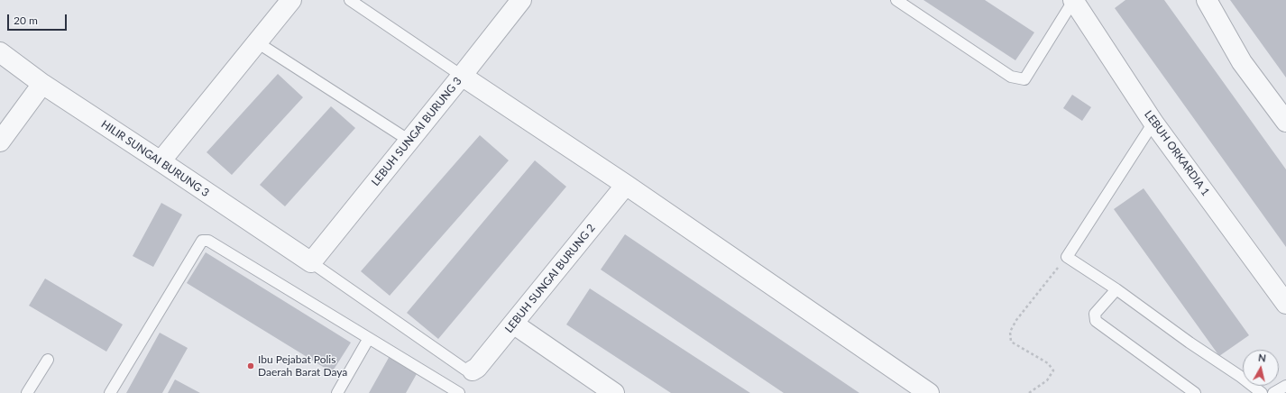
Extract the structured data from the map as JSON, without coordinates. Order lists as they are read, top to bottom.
{
  "streets": {
    "street": [
      "LEBUH SUNGAI BURUNG 3",
      "LEBUH ORKARDIA 1",
      "HILIR SUNGAI BURUNG 3",
      "LEBUH SUNGAI BURUNG 2"
    ]
  },
  "crossings": [
    ["LEBUH SUNGAI BURUNG 3", "HILIR SUNGAI BURUNG 3"]
  ],
  "places": ["Ibu Pejabat Polis Daerah Barat Daya"],
  "scale_bar": "20 m",
  "north": "top"
}
